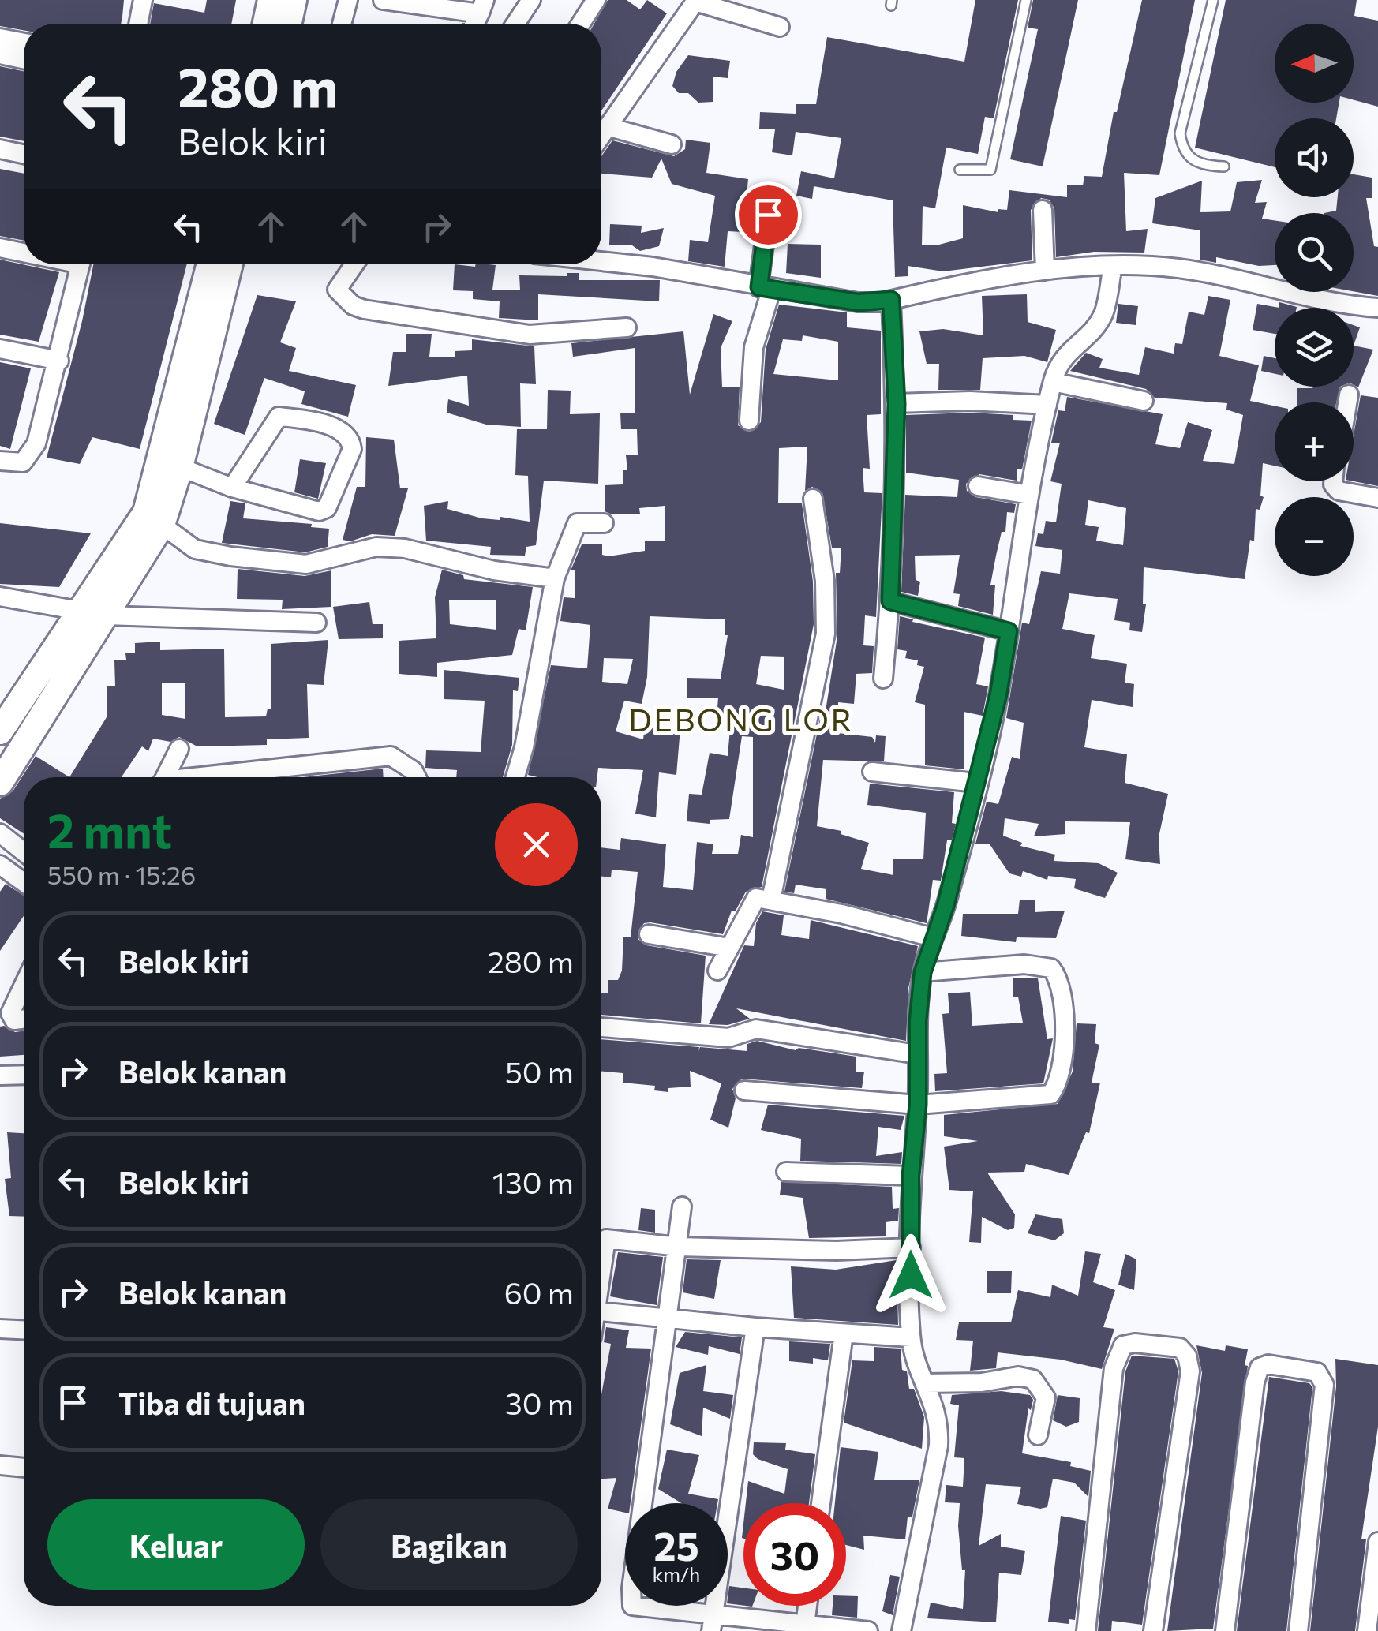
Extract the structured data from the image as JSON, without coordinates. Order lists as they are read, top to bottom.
{
  "districts": ["DEBONG LOR"],
  "north": "left",
  "page": {
    "map_buttons": ["+", "−"],
    "turn": ["280 m", "Belok kiri"],
    "heading": ["2 mnt", "550 m · 15:26"],
    "list": [
      {
        "name": "Belok kiri",
        "value": "280 m"
      },
      {
        "name": "Belok kanan",
        "value": "50 m"
      },
      {
        "name": "Belok kiri",
        "value": "130 m"
      },
      {
        "name": "Belok kanan",
        "value": "60 m"
      },
      {
        "name": "Tiba di tujuan",
        "value": "30 m"
      }
    ],
    "buttons": ["Keluar", "Bagikan"],
    "speed": "25 km/h",
    "limit": "30"
  }
}
